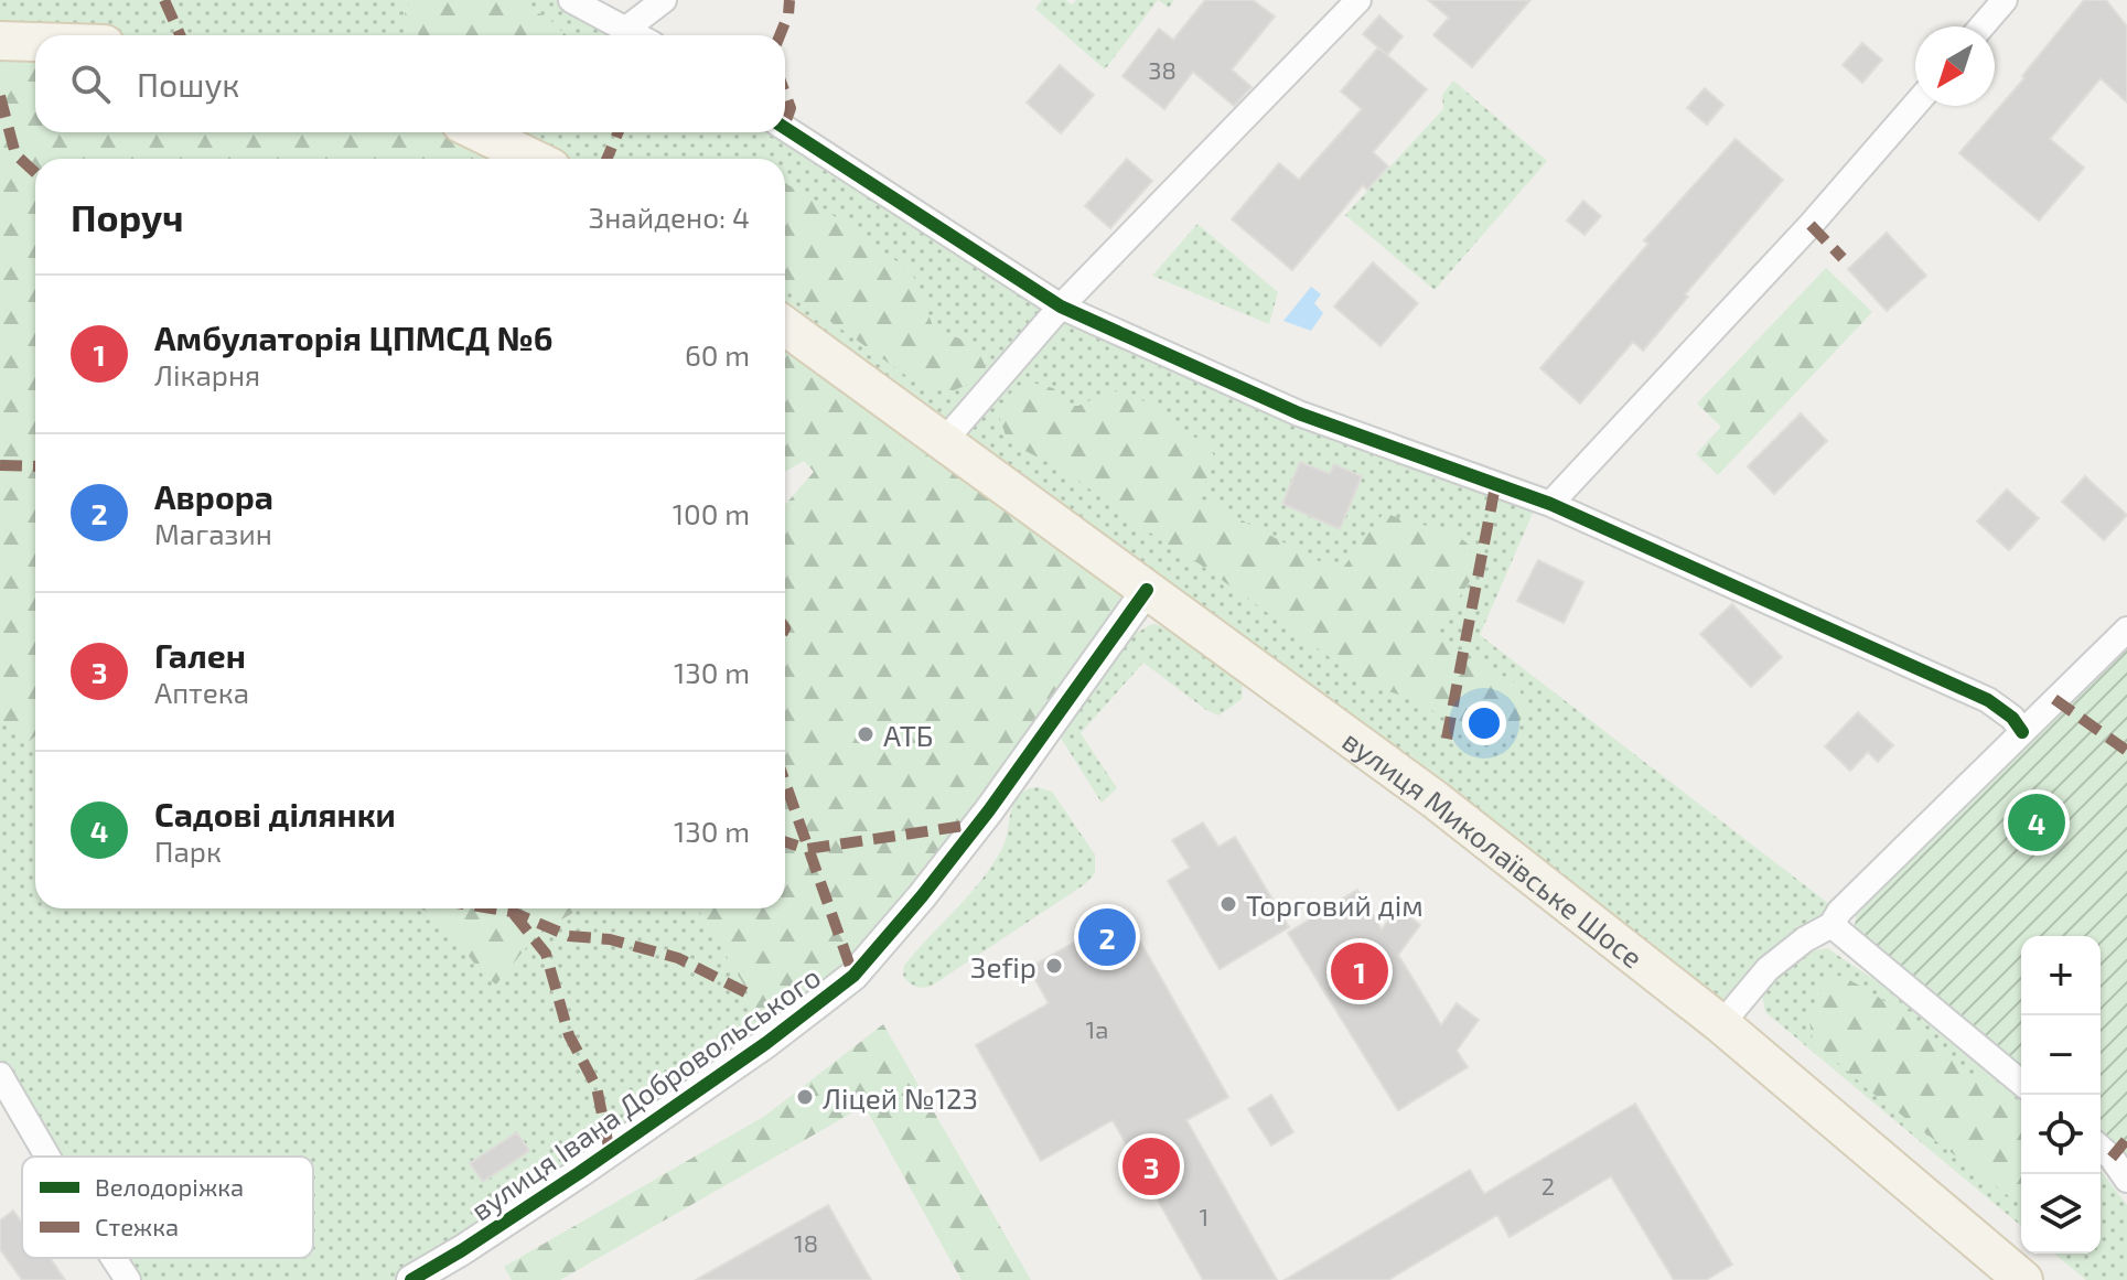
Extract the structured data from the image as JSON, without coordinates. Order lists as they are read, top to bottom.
{
  "streets": {
    "main road": ["вулиця Миколаївське Шосе"],
    "street": ["вулиця Івана Добровольського"]
  },
  "crossings": [
    ["вулиця Миколаївське Шосе", "вулиця Івана Добровольського"]
  ],
  "places": [
    "АТБ",
    "Торговий дім",
    "Зеfір",
    "Ліцей №123"
  ],
  "house_numbers": [
    "38",
    "1а",
    "2",
    "1",
    "18"
  ],
  "legend": ["Велодоріжка", "Стежка"],
  "north": "bottom left",
  "page": {
    "search": "Пошук",
    "heading": ["Поруч", "Знайдено: 4"],
    "list": [
      {
        "mark": "1",
        "name": "Амбулаторія ЦПМСД №6",
        "note": "Лікарня",
        "value": "60 m"
      },
      {
        "mark": "2",
        "name": "Аврора",
        "note": "Магазин",
        "value": "100 m"
      },
      {
        "mark": "3",
        "name": "Гален",
        "note": "Аптека",
        "value": "130 m"
      },
      {
        "mark": "4",
        "name": "Садові ділянки",
        "note": "Парк",
        "value": "130 m"
      }
    ],
    "pins": [
      "4",
      "2",
      "1",
      "3"
    ],
    "map_buttons": ["+", "−"]
  }
}
